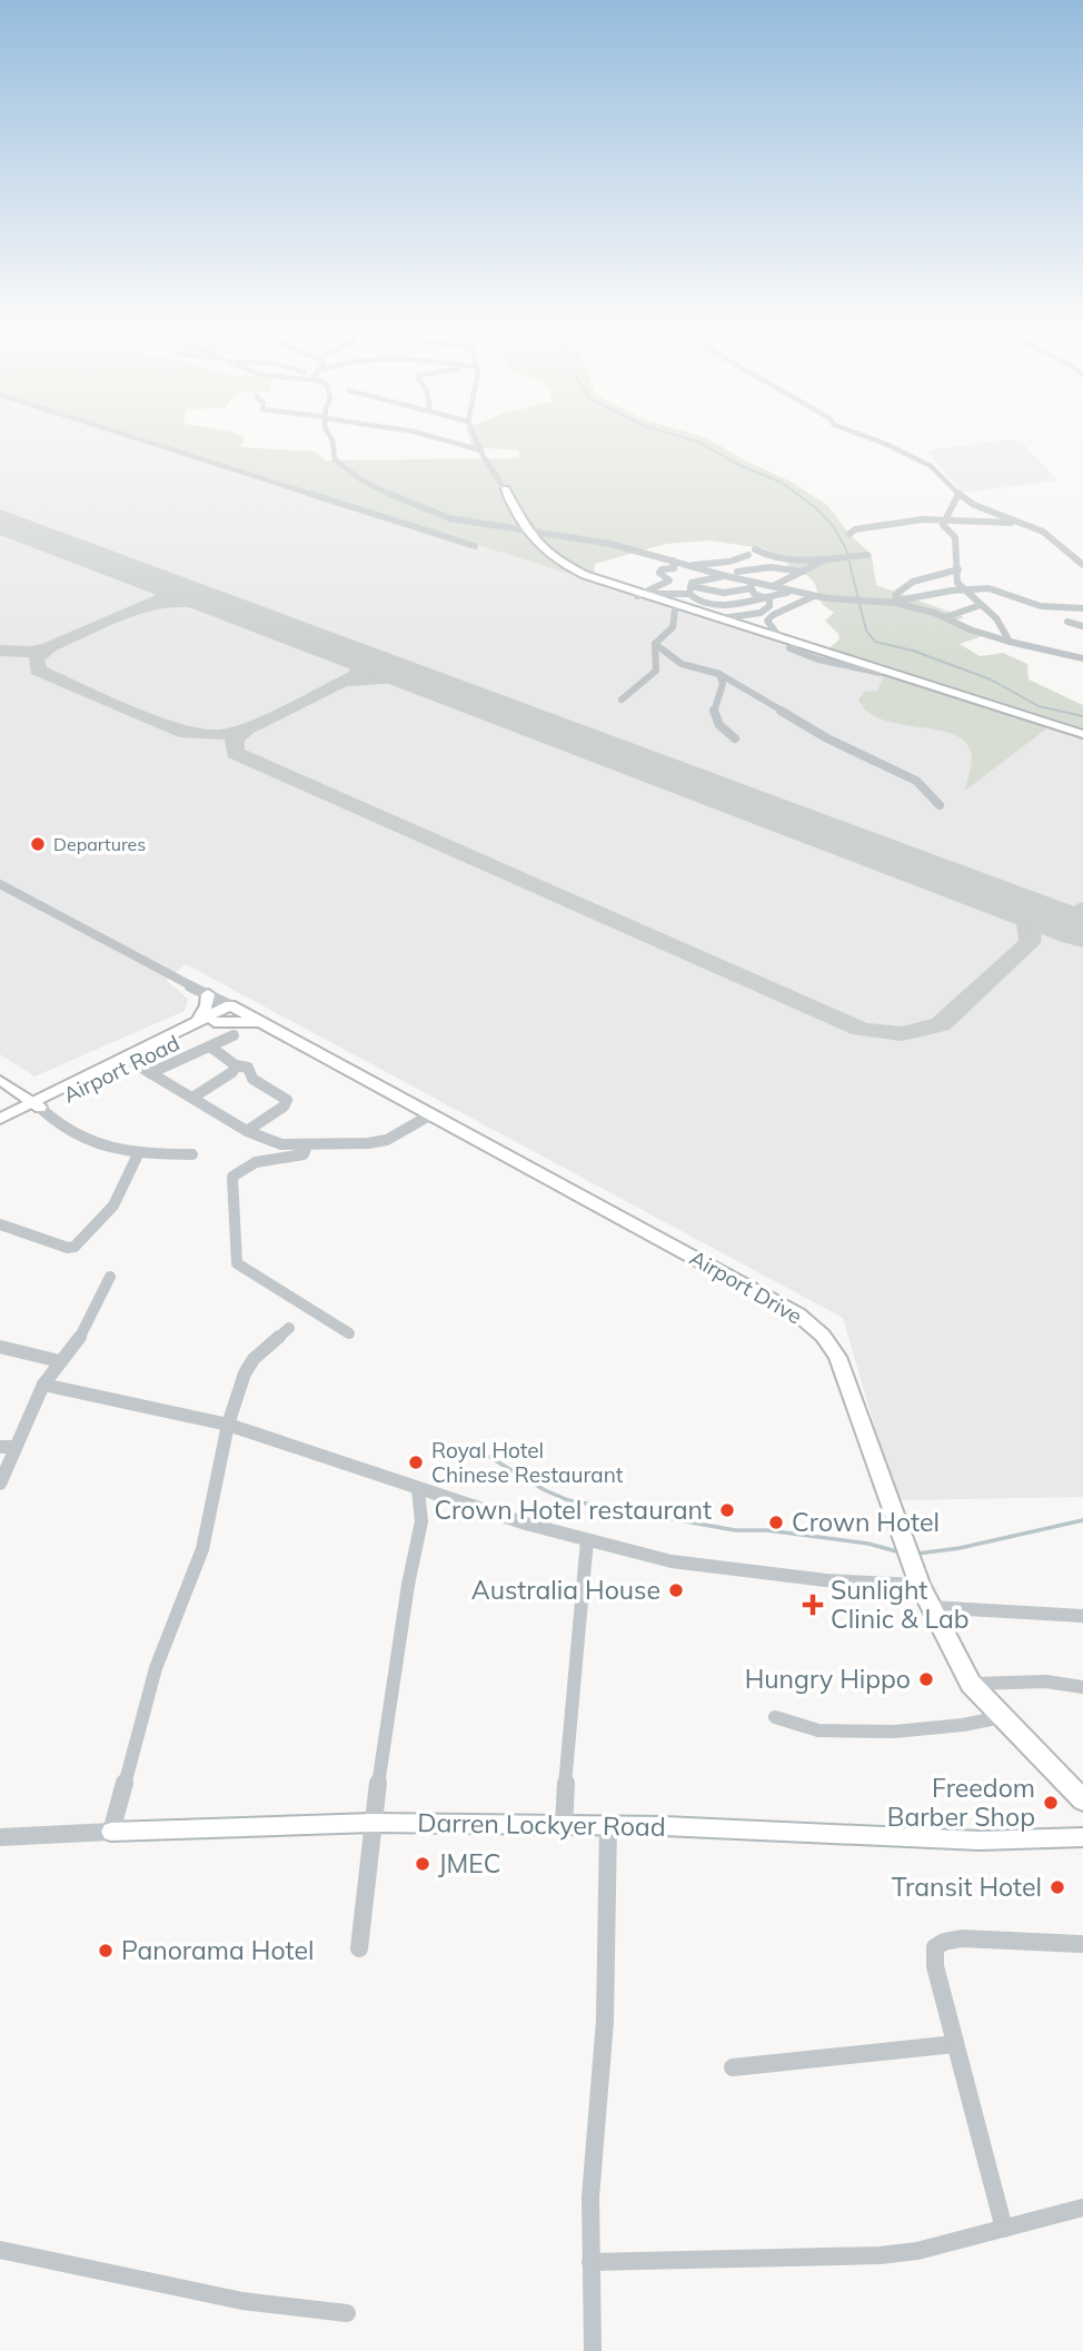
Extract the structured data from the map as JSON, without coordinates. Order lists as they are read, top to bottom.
{
  "streets": {
    "main road": ["Airport Road", "Airport Drive"],
    "street": ["Darren Lockyer Road"]
  },
  "crossings": [
    ["Airport Road", "Airport Drive"]
  ],
  "places": {
    "other": [
      "Departures",
      "Royal Hotel Chinese Restaurant",
      "Crown Hotel restaurant",
      "Crown Hotel",
      "Australia House",
      "Hungry Hippo",
      "Freedom Barber Shop",
      "JMEC",
      "Transit Hotel",
      "Panorama Hotel"
    ],
    "health": ["Sunlight Clinic & Lab"]
  }
}
